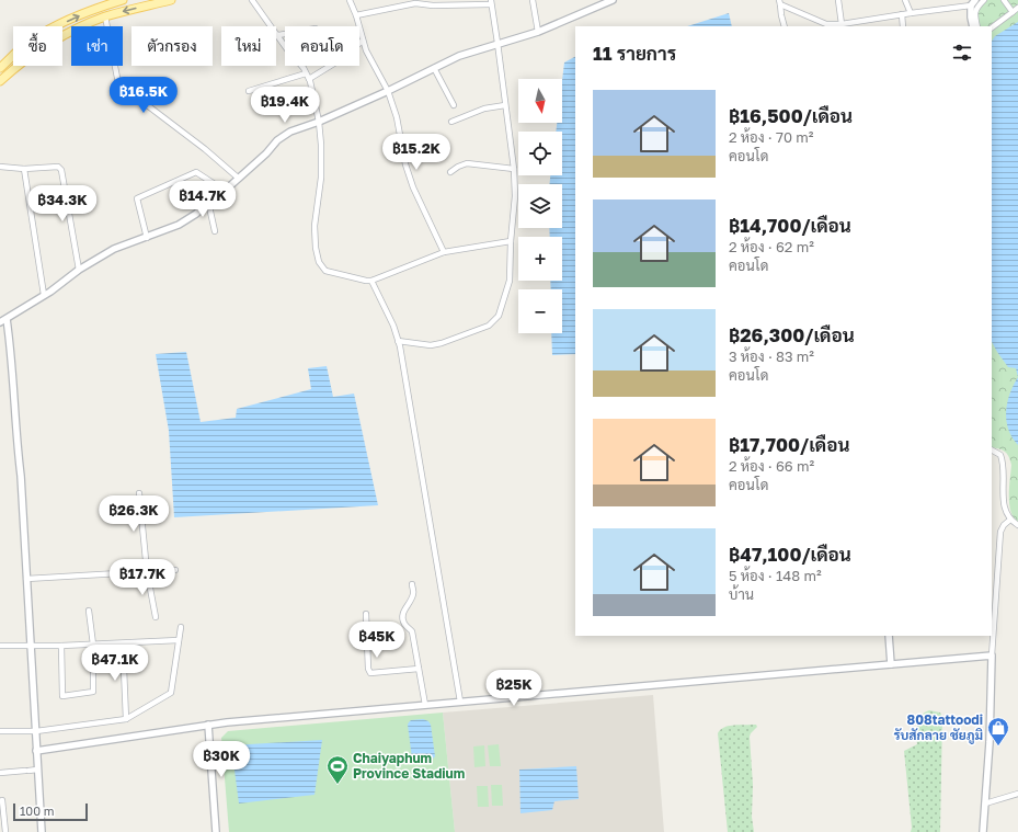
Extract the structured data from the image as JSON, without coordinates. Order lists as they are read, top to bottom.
{
  "places": {
    "shop": ["808tattoodi รับสักลาย ชัยภูมิ"],
    "sports": ["Chaiyaphum Province Stadium"]
  },
  "scale_bar": "100 m",
  "north": "bottom",
  "page": {
    "chip": [
      "ซื้อ",
      "เช่า",
      "ตัวกรอง",
      "ใหม่",
      "คอนโด"
    ],
    "heading": "11 รายการ",
    "price": [
      "฿16.5K",
      "฿19.4K",
      "฿15.2K",
      "฿14.7K",
      "฿34.3K",
      "฿26.3K",
      "฿17.7K",
      "฿45K",
      "฿47.1K",
      "฿25K",
      "฿30K"
    ],
    "map_buttons": ["+", "−"],
    "list": [
      {
        "name": "฿16,500/เดือน",
        "note": "2 ห้อง · 70 m² · คอนโด"
      },
      {
        "name": "฿14,700/เดือน",
        "note": "2 ห้อง · 62 m² · คอนโด"
      },
      {
        "name": "฿26,300/เดือน",
        "note": "3 ห้อง · 83 m² · คอนโด"
      },
      {
        "name": "฿17,700/เดือน",
        "note": "2 ห้อง · 66 m² · คอนโด"
      },
      {
        "name": "฿47,100/เดือน",
        "note": "5 ห้อง · 148 m² · บ้าน"
      }
    ],
    "scale": "100 m"
  }
}
